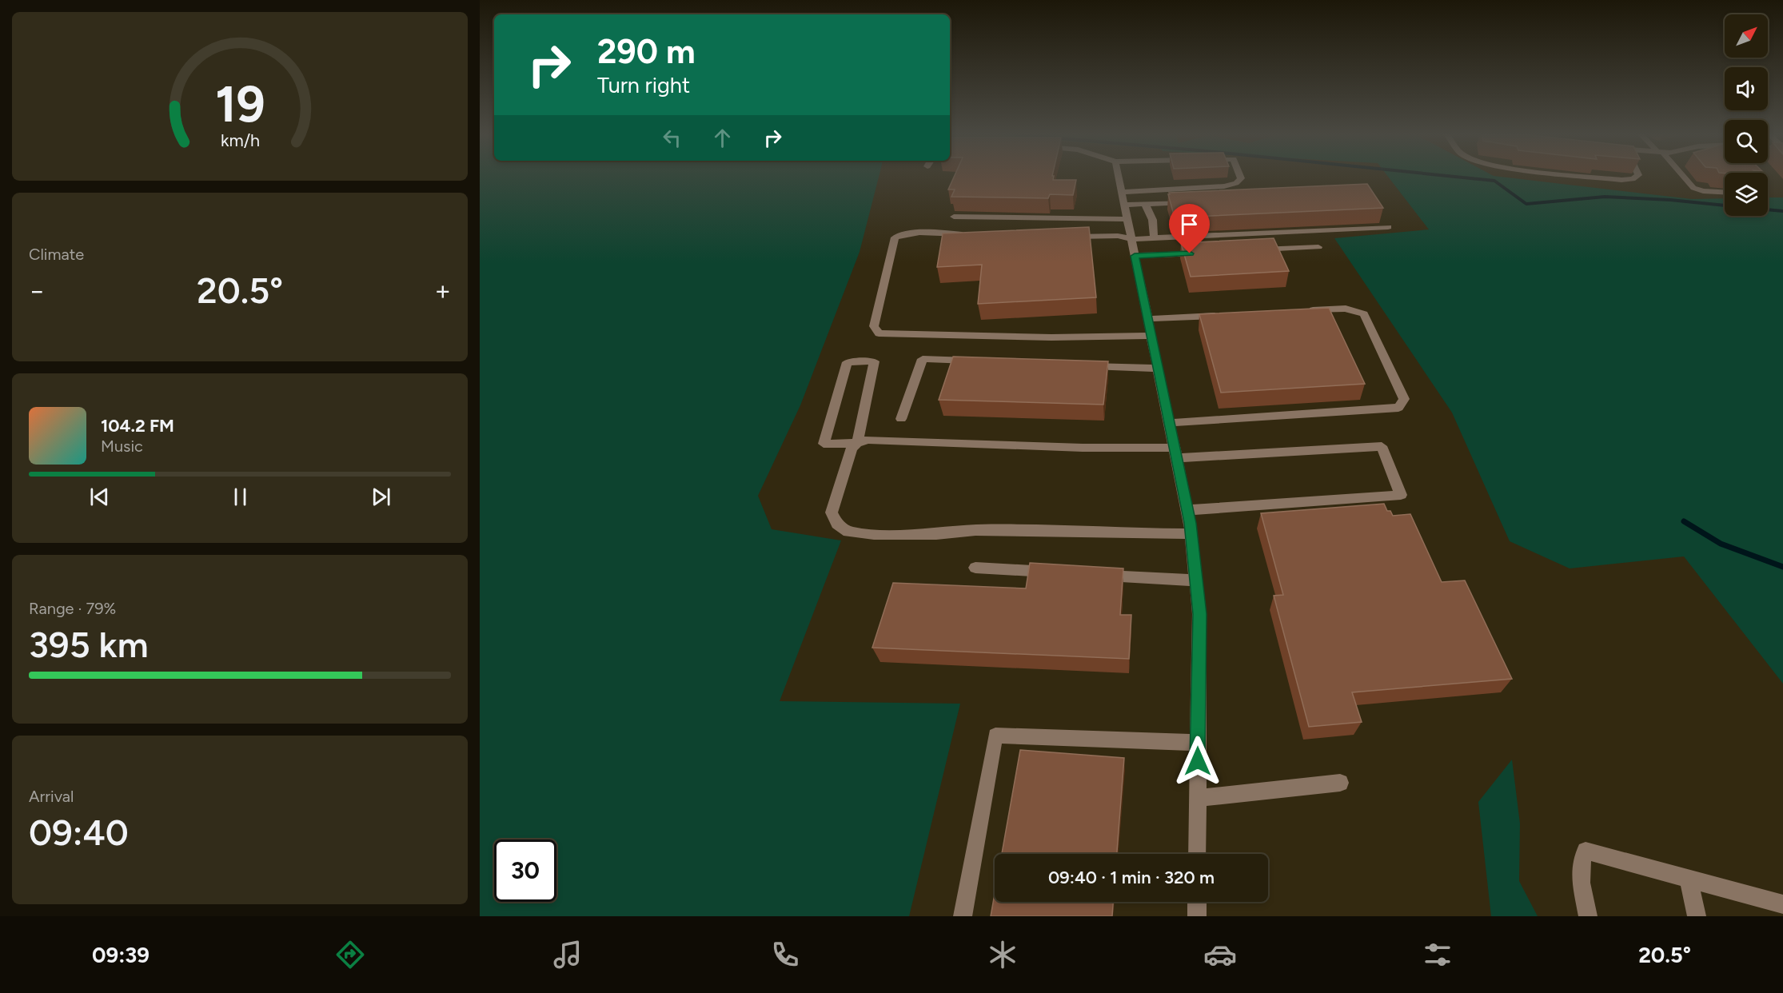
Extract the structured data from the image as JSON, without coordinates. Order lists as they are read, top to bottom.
{
  "north": "top right",
  "page": {
    "turn": ["290 m", "Turn right"],
    "tile": [
      "Climate",
      ["Range · 79%", "395 km"],
      ["Arrival", "09:40"]
    ],
    "heat": ["−", "20.5°", "+"],
    "song": ["104.2 FM", "Music"],
    "limit": "30",
    "trip": "09:40 · 1 min · 320 m",
    "tabs": ["09:39", "20.5°"],
    "gauge": ["19", "km/h"]
  }
}
